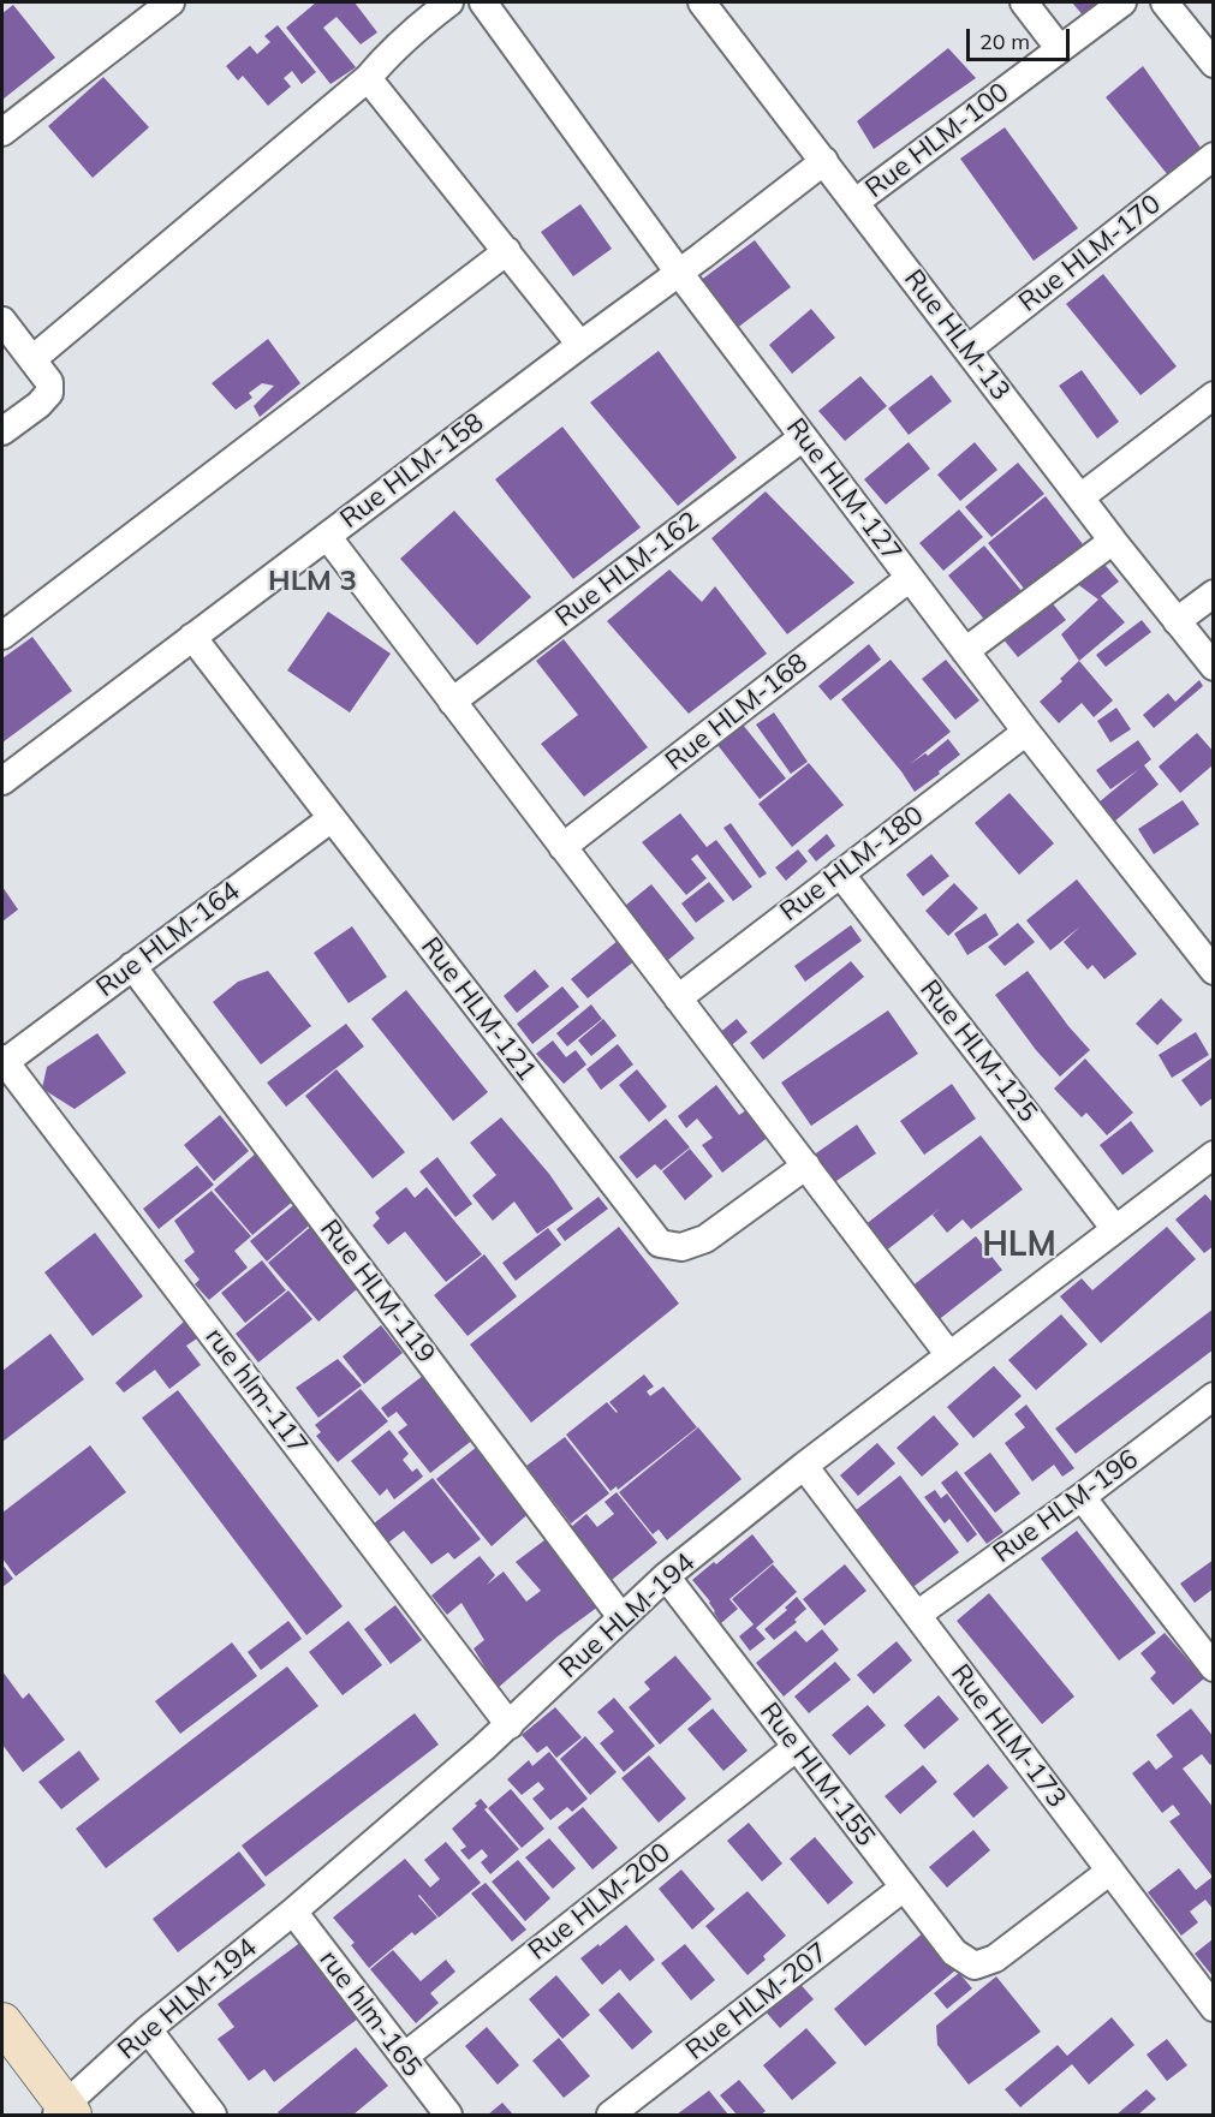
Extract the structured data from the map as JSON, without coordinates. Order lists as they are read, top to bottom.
{
  "streets": {
    "street": [
      "Rue HLM-100",
      "Rue HLM-170",
      "Rue HLM-13",
      "Rue HLM-158",
      "Rue HLM-127",
      "Rue HLM-162",
      "Rue HLM-168",
      "Rue HLM-180",
      "Rue HLM-164",
      "Rue HLM-121",
      "Rue HLM-125",
      "Rue HLM-119",
      "rue hlm-117",
      "Rue HLM-196",
      "Rue HLM-194",
      "Rue HLM-173",
      "Rue HLM-155",
      "Rue HLM-200",
      "Rue HLM-207",
      "rue hlm-165"
    ]
  },
  "crossings": [
    ["Rue HLM-100", "Rue HLM-13"],
    ["Rue HLM-170", "Rue HLM-13"],
    ["Rue HLM-13", "Rue HLM-158"],
    ["Rue HLM-158", "Rue HLM-127"],
    ["Rue HLM-158", "Rue HLM-121"],
    ["Rue HLM-127", "Rue HLM-162"],
    ["Rue HLM-127", "Rue HLM-168"],
    ["Rue HLM-127", "Rue HLM-180"],
    ["Rue HLM-180", "Rue HLM-125"],
    ["Rue HLM-164", "Rue HLM-121"],
    ["Rue HLM-164", "Rue HLM-119"],
    ["Rue HLM-164", "rue hlm-117"],
    ["Rue HLM-125", "Rue HLM-194"],
    ["Rue HLM-119", "Rue HLM-194"],
    ["rue hlm-117", "Rue HLM-194"],
    ["Rue HLM-196", "Rue HLM-173"],
    ["Rue HLM-194", "Rue HLM-173"],
    ["Rue HLM-194", "Rue HLM-155"],
    ["Rue HLM-194", "rue hlm-165"],
    ["Rue HLM-173", "Rue HLM-155"],
    ["Rue HLM-155", "Rue HLM-200"],
    ["Rue HLM-155", "Rue HLM-207"],
    ["Rue HLM-200", "rue hlm-165"]
  ],
  "districts": ["HLM 3", "HLM"],
  "scale_bar": "20 m"
}
